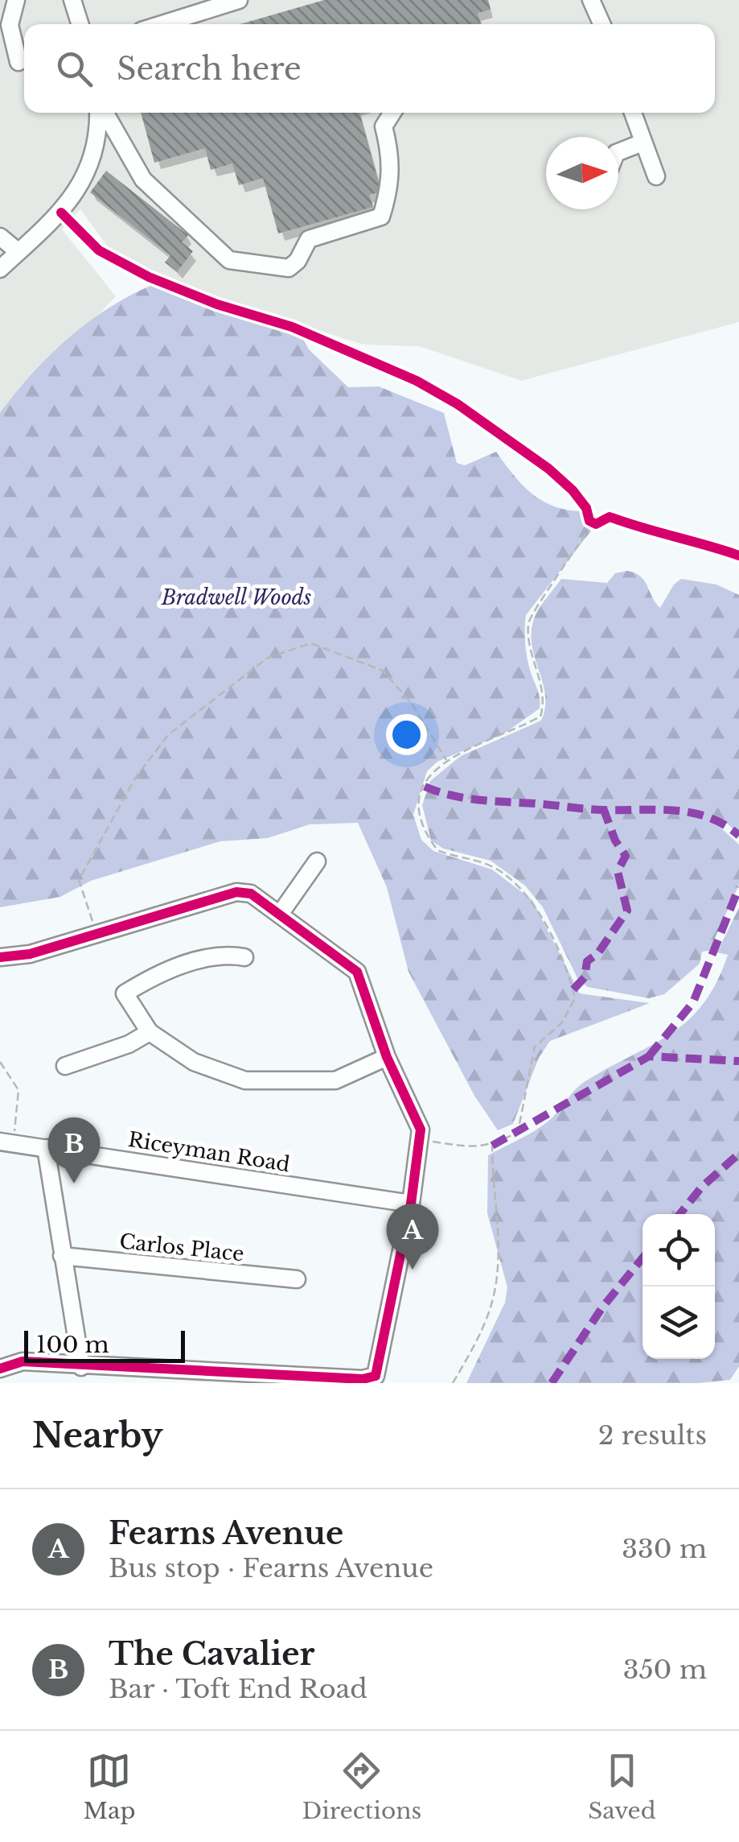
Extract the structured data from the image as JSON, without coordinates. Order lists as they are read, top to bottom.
{
  "streets": {
    "street": ["Riceyman Road", "Carlos Place"]
  },
  "parks": ["Bradwell Woods"],
  "scale_bar": "100 m",
  "north": "right",
  "page": {
    "search": "Search here",
    "pins": ["B", "A"],
    "scale": "100 m",
    "heading": ["Nearby", "2 results"],
    "list": [
      {
        "mark": "A",
        "name": "Fearns Avenue",
        "note": "Bus stop · Fearns Avenue",
        "value": "330 m"
      },
      {
        "mark": "B",
        "name": "The Cavalier",
        "note": "Bar · Toft End Road",
        "value": "350 m"
      }
    ],
    "nav": ["Map", "Directions", "Saved"]
  }
}
